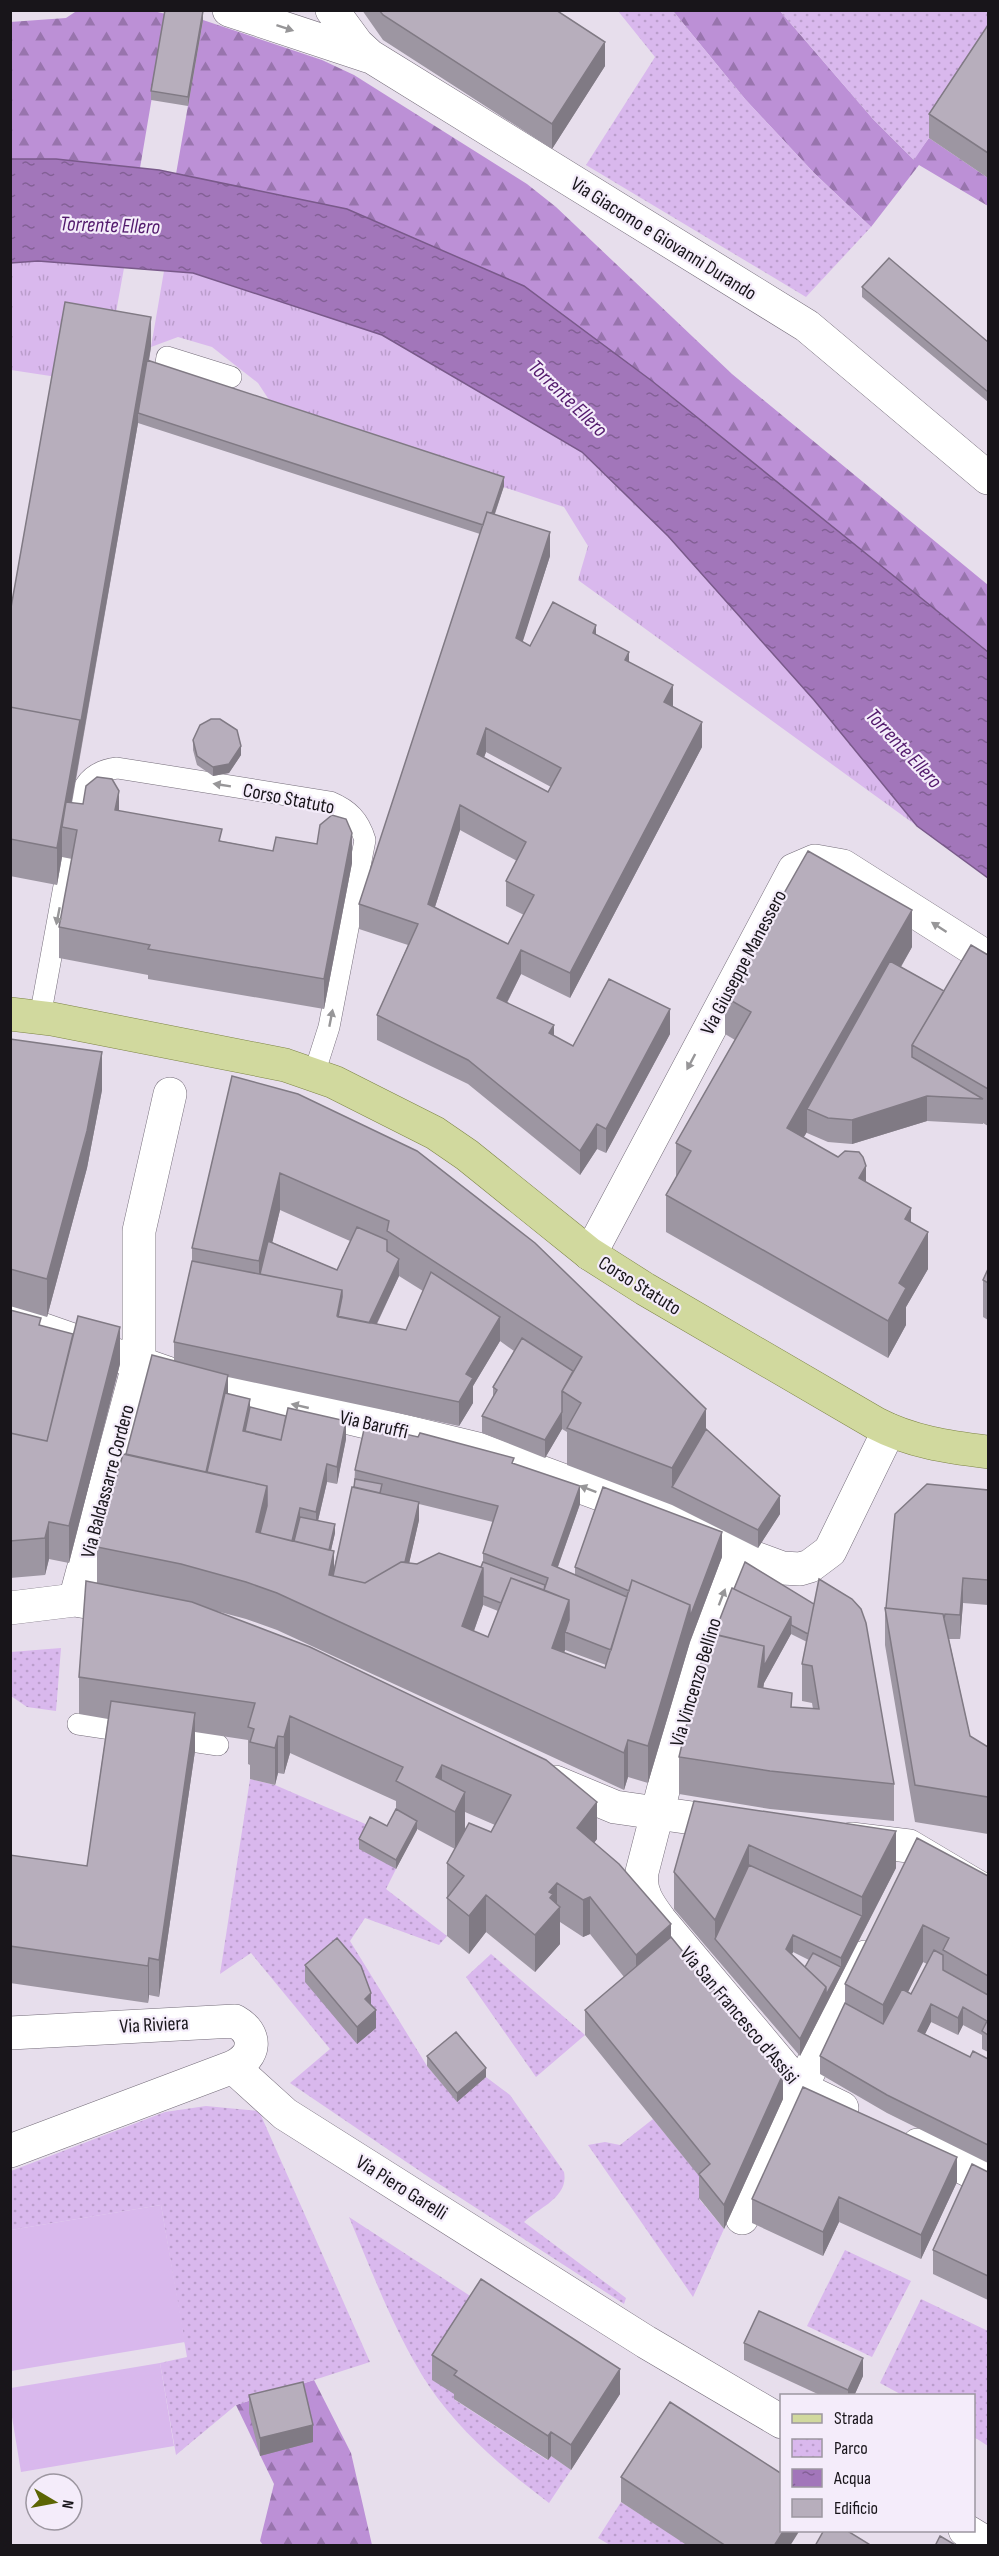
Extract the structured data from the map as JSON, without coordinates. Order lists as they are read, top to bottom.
{
  "streets": {
    "main road": ["Corso Statuto"],
    "street": [
      "Via Giacomo e Giovanni Durando",
      "Via Giuseppe Manessero",
      "Via Baruffi",
      "Via Baldassarre Cordero",
      "Via Vincenzo Bellino",
      "Via San Francesco d'Assisi",
      "Via Riviera",
      "Via Piero Garelli"
    ]
  },
  "crossings": [
    ["Corso Statuto", "Via Giuseppe Manessero"],
    ["Corso Statuto", "Via Baruffi"],
    ["Via Baruffi", "Via Baldassarre Cordero"],
    ["Via Baruffi", "Via Vincenzo Bellino"],
    ["Via Vincenzo Bellino", "Via San Francesco d'Assisi"],
    ["Via Riviera", "Via Piero Garelli"]
  ],
  "one_way": ["Via Vincenzo Bellino"],
  "water": ["Torrente Ellero"],
  "legend": [
    "Strada",
    "Parco",
    "Acqua",
    "Edificio"
  ],
  "north": "right"
}
